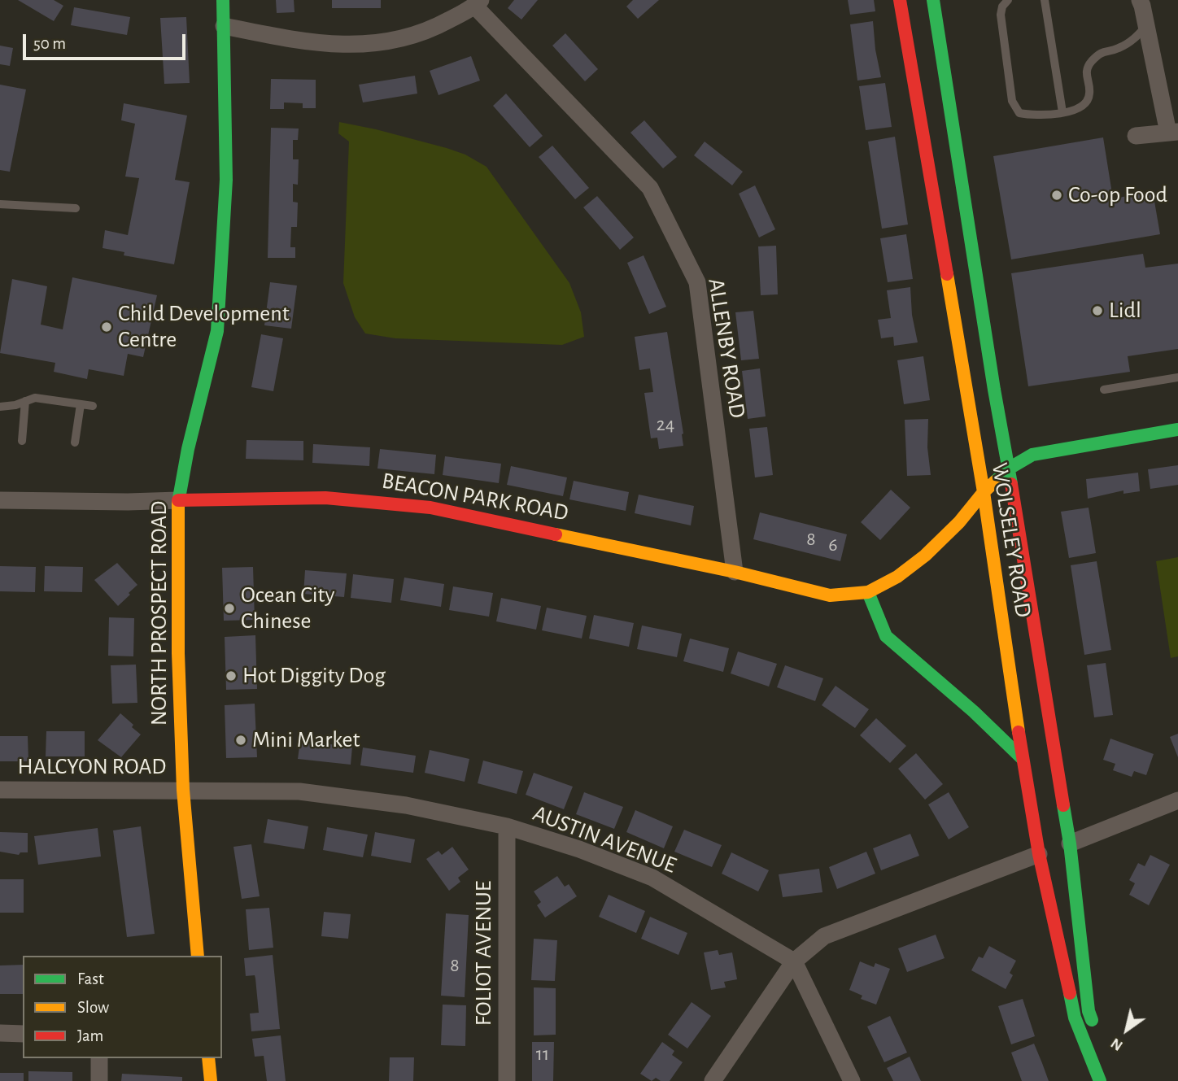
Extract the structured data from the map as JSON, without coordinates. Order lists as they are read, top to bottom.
{
  "streets": {
    "street": [
      "ALLENBY ROAD",
      "BEACON PARK ROAD",
      "WOLSELEY ROAD",
      "NORTH PROSPECT ROAD",
      "HALCYON ROAD",
      "AUSTIN AVENUE",
      "FOLIOT AVENUE"
    ]
  },
  "crossings": [
    ["ALLENBY ROAD", "BEACON PARK ROAD"],
    ["BEACON PARK ROAD", "WOLSELEY ROAD"],
    ["BEACON PARK ROAD", "NORTH PROSPECT ROAD"],
    ["NORTH PROSPECT ROAD", "HALCYON ROAD"],
    ["NORTH PROSPECT ROAD", "AUSTIN AVENUE"],
    ["HALCYON ROAD", "AUSTIN AVENUE"],
    ["AUSTIN AVENUE", "FOLIOT AVENUE"]
  ],
  "places": [
    "Co-op Food",
    "Lidl",
    "Child Development Centre",
    "Ocean City Chinese",
    "Hot Diggity Dog",
    "Mini Market"
  ],
  "house_numbers": [
    "24",
    "8",
    "6",
    "8",
    "11"
  ],
  "legend": ["Fast", "Slow", "Jam"],
  "scale_bar": "50 m",
  "north": "bottom left"
}
